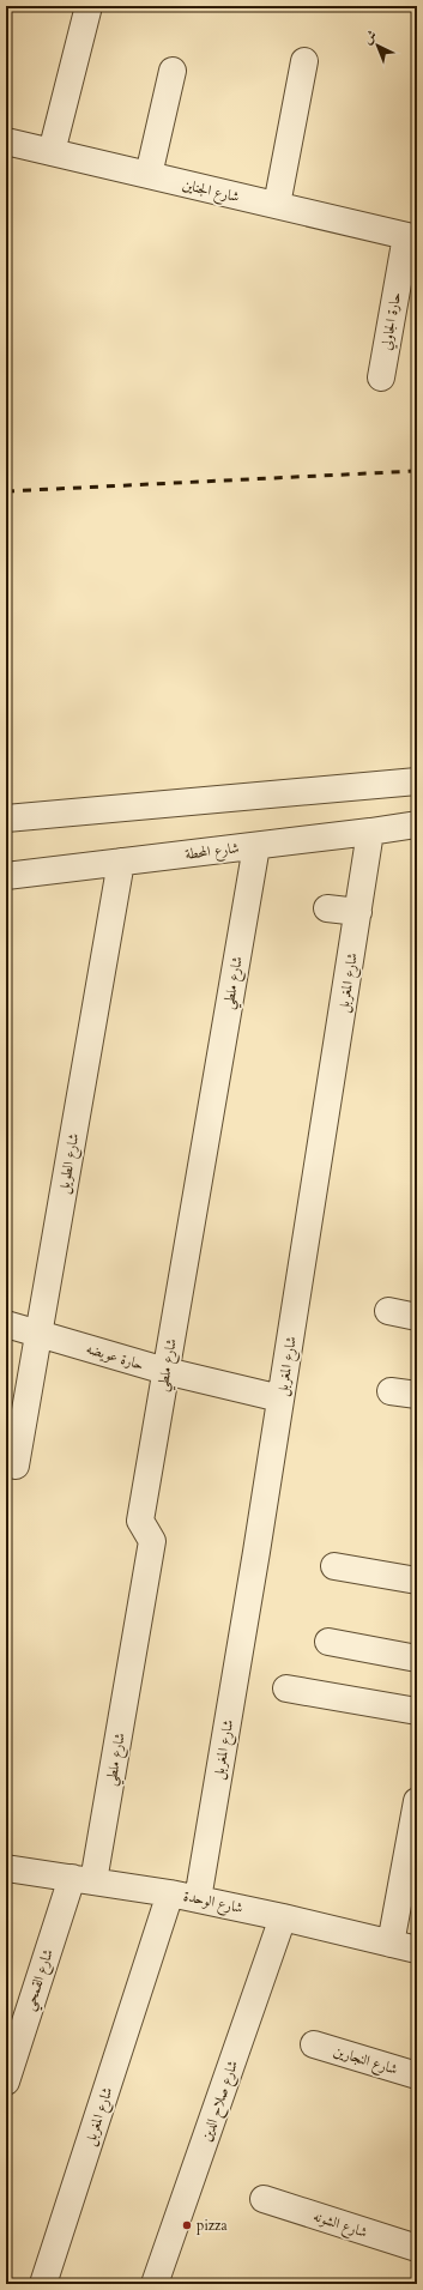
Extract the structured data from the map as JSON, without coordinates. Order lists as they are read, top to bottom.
{
  "streets": {
    "street": [
      "شارع الجناين",
      "حارة الجاولي",
      "شارع المحطة",
      "شارع ملطي",
      "شارع المغربل",
      "شارع الطويل",
      "حارة عويضه",
      "شارع الوحدة",
      "شارع القمحي",
      "شارع النجارين",
      "شارع صلاح الدين",
      "شارع الشونه"
    ]
  },
  "crossings": [
    ["شارع الجناين", "حارة الجاولي"],
    ["شارع المحطة", "شارع ملطي"],
    ["شارع المحطة", "شارع المغربل"],
    ["شارع المحطة", "شارع الطويل"],
    ["شارع ملطي", "حارة عويضه"],
    ["شارع ملطي", "شارع الوحدة"],
    ["شارع ملطي", "شارع القمحي"],
    ["شارع المغربل", "حارة عويضه"],
    ["شارع المغربل", "شارع الوحدة"],
    ["شارع الطويل", "حارة عويضه"],
    ["شارع الوحدة", "شارع القمحي"],
    ["شارع الوحدة", "شارع صلاح الدين"]
  ],
  "places": ["pizza"],
  "north": "top left"
}
